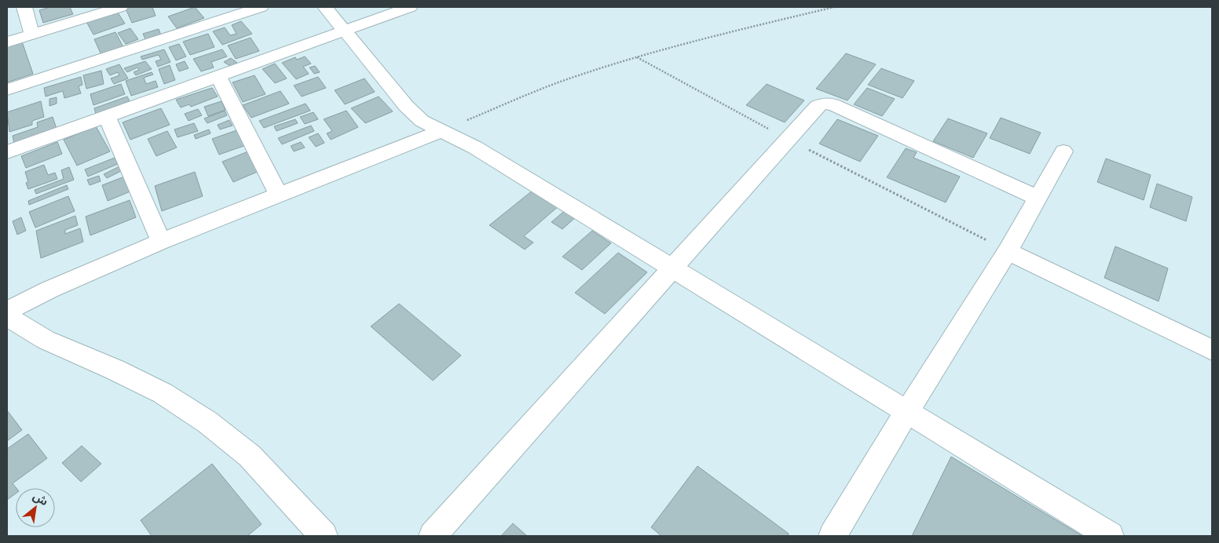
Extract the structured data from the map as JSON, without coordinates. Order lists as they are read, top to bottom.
{
  "north": "top right"
}
